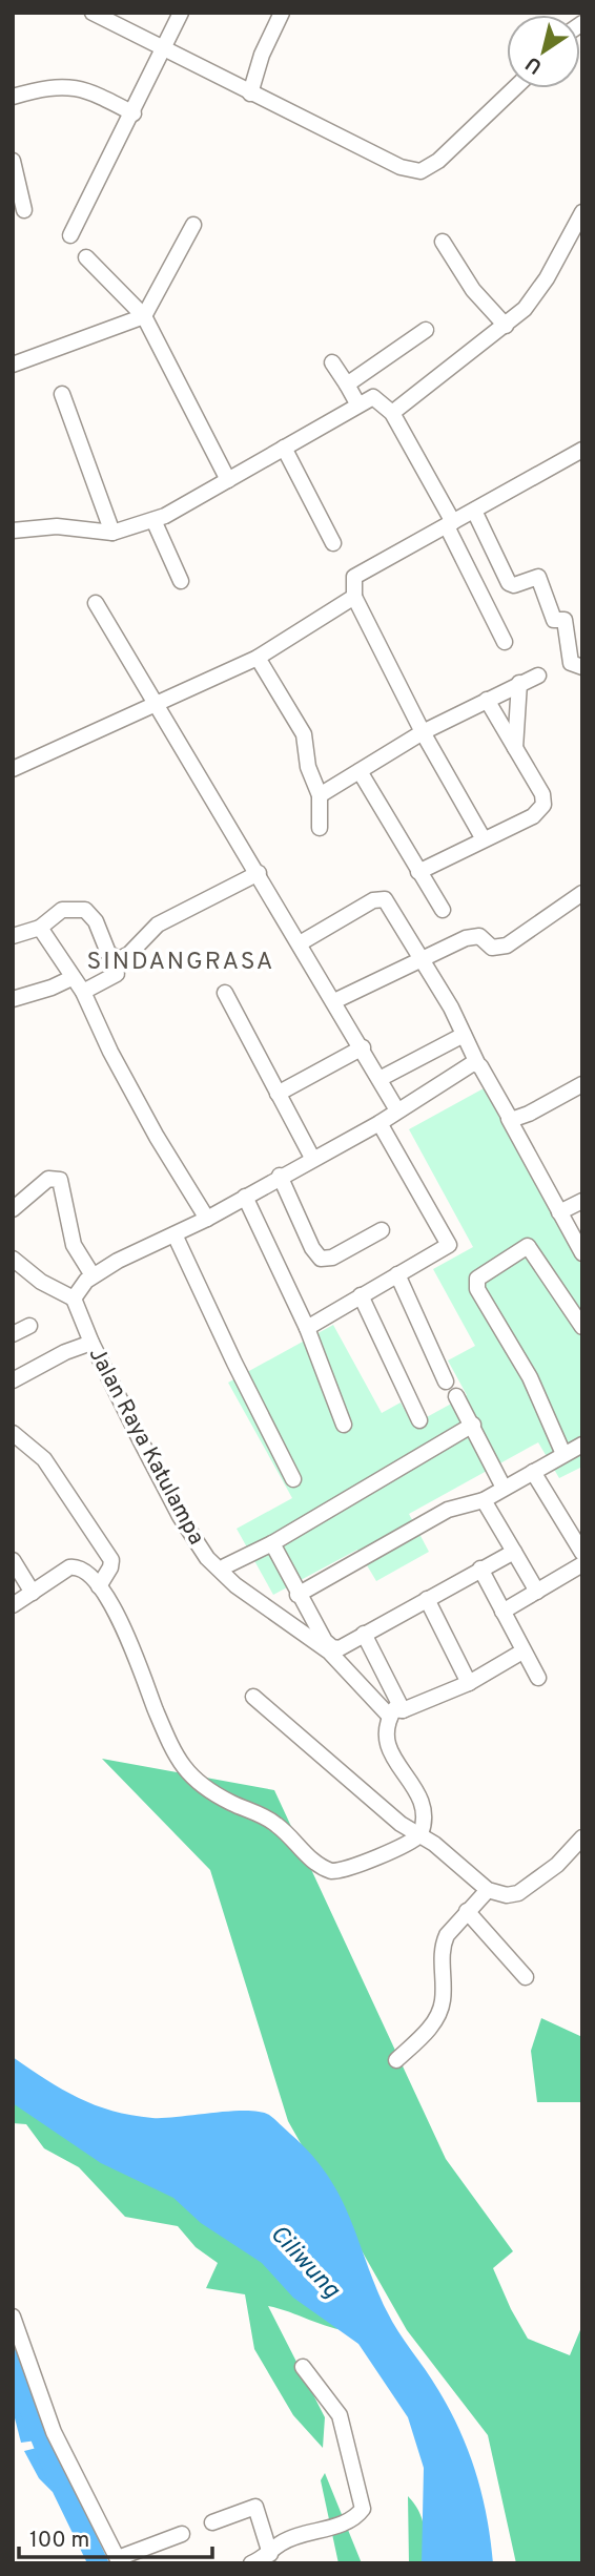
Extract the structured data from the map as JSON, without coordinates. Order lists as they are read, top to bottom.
{
  "streets": {
    "street": ["Jalan Raya Katulampa"]
  },
  "districts": ["SINDANGRASA"],
  "water": ["Ciliwung"],
  "scale_bar": "100 m",
  "north": "bottom left"
}
